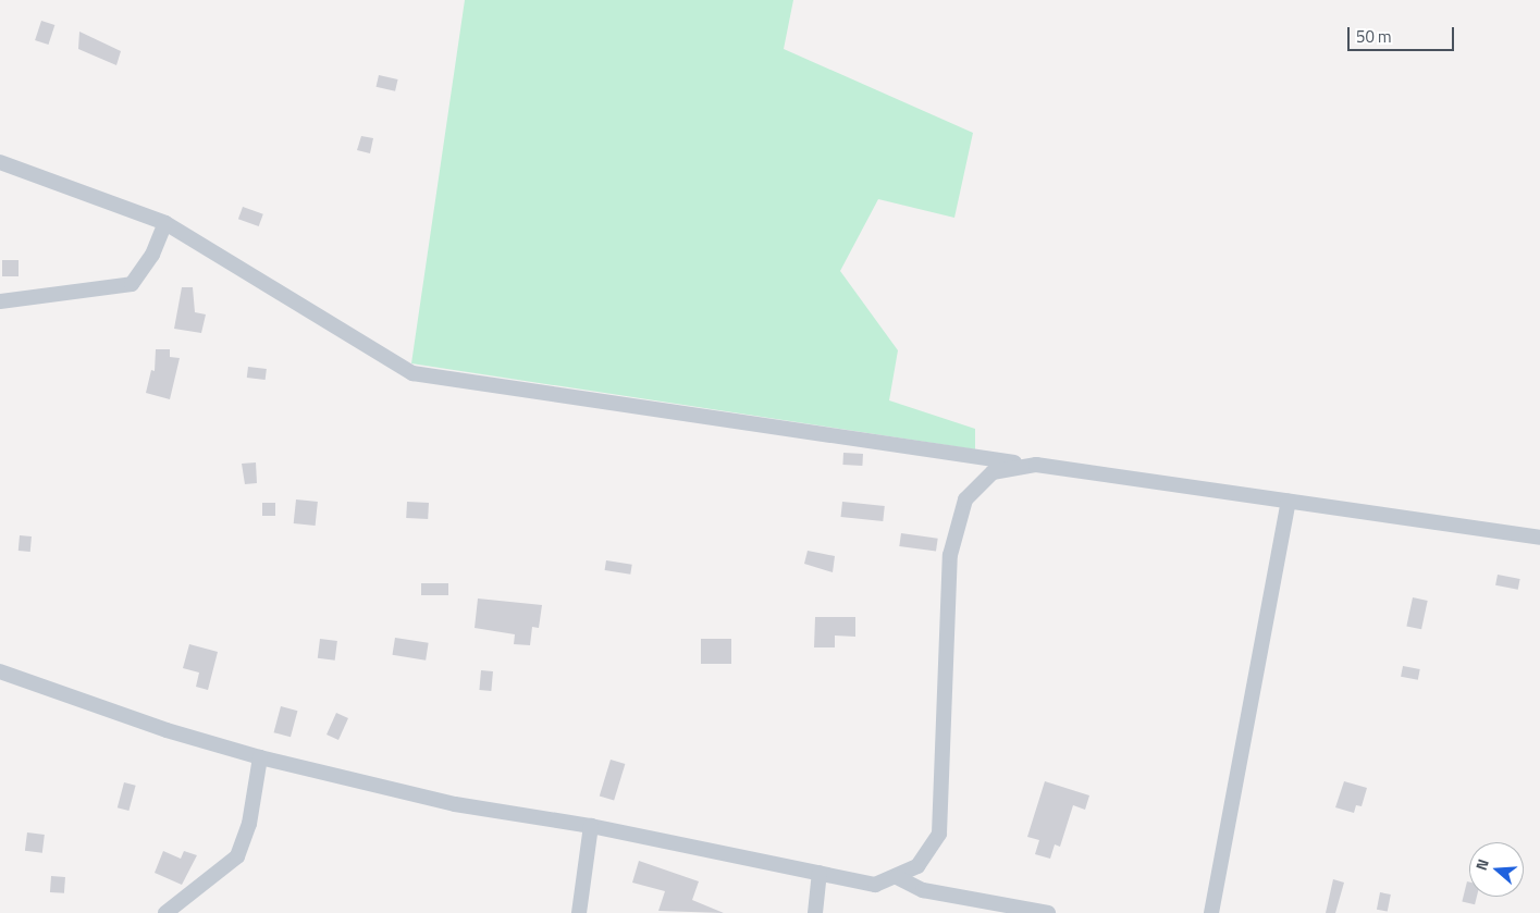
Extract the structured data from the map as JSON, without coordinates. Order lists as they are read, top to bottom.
{
  "scale_bar": "50 m",
  "north": "left"
}
